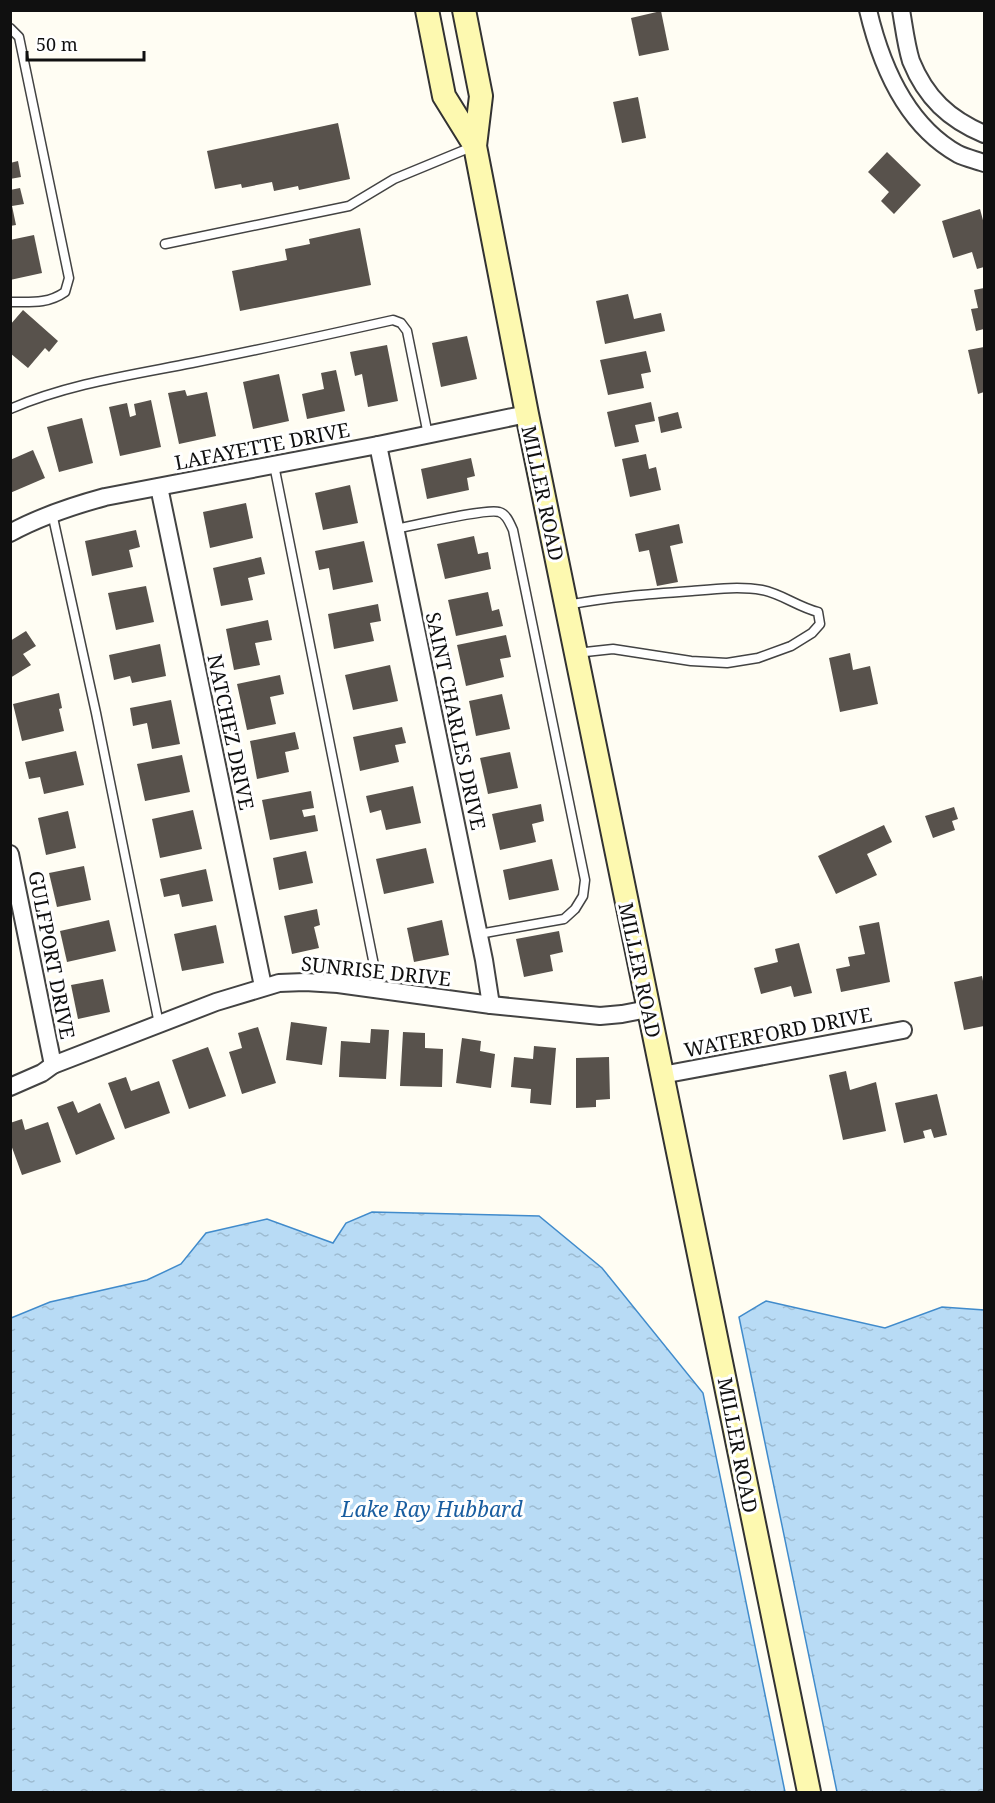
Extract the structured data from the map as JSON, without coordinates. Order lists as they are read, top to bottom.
{
  "streets": {
    "main road": ["MILLER ROAD"],
    "street": [
      "LAFAYETTE DRIVE",
      "SAINT CHARLES DRIVE",
      "NATCHEZ DRIVE",
      "GULFPORT DRIVE",
      "SUNRISE DRIVE",
      "WATERFORD DRIVE"
    ]
  },
  "crossings": [
    ["LAFAYETTE DRIVE", "MILLER ROAD"],
    ["LAFAYETTE DRIVE", "SAINT CHARLES DRIVE"],
    ["LAFAYETTE DRIVE", "NATCHEZ DRIVE"],
    ["MILLER ROAD", "SUNRISE DRIVE"],
    ["MILLER ROAD", "WATERFORD DRIVE"],
    ["SAINT CHARLES DRIVE", "SUNRISE DRIVE"],
    ["NATCHEZ DRIVE", "SUNRISE DRIVE"],
    ["GULFPORT DRIVE", "SUNRISE DRIVE"]
  ],
  "water": ["Lake Ray Hubbard"],
  "scale_bar": "50 m"
}
